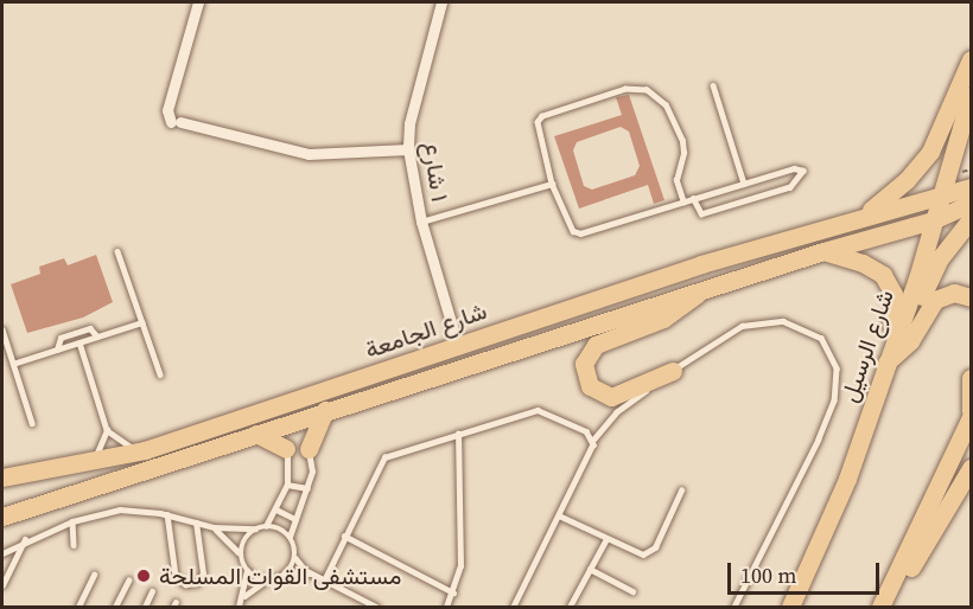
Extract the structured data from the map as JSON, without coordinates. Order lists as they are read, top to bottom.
{
  "streets": {
    "main road": ["شارع الجامعة", "شارع الرسيل"],
    "street": ["١ شارع"]
  },
  "crossings": [
    ["١ شارع", "شارع الجامعة"],
    ["شارع الجامعة", "شارع الرسيل"]
  ],
  "places": ["مستشفى القوات المسلحة"],
  "scale_bar": "100 m"
}
